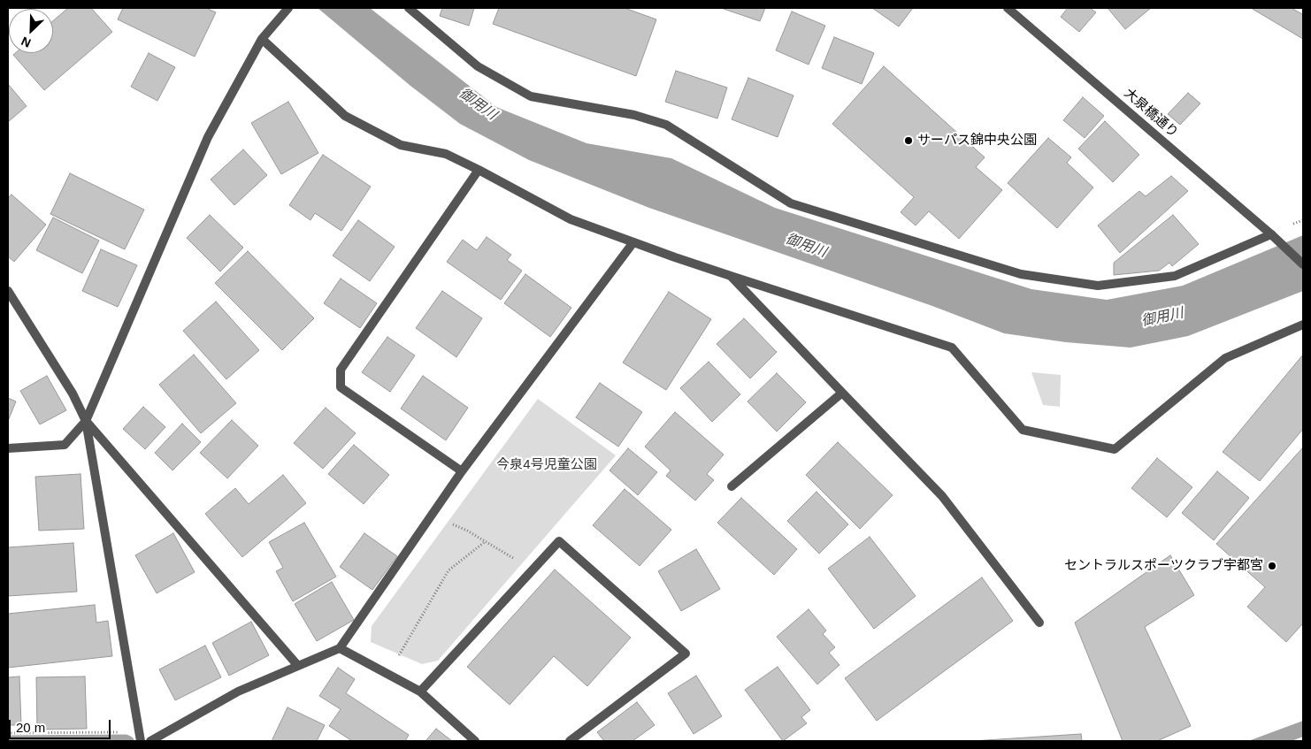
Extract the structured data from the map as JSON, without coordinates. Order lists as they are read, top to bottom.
{
  "streets": {
    "street": ["大泉橋通り"]
  },
  "water": ["御用川"],
  "parks": ["今泉4号児童公園"],
  "places": ["サーパス錦中央公園", "セントラルスポーツクラブ宇都宮"],
  "scale_bar": "20 m",
  "north": "bottom left"
}
